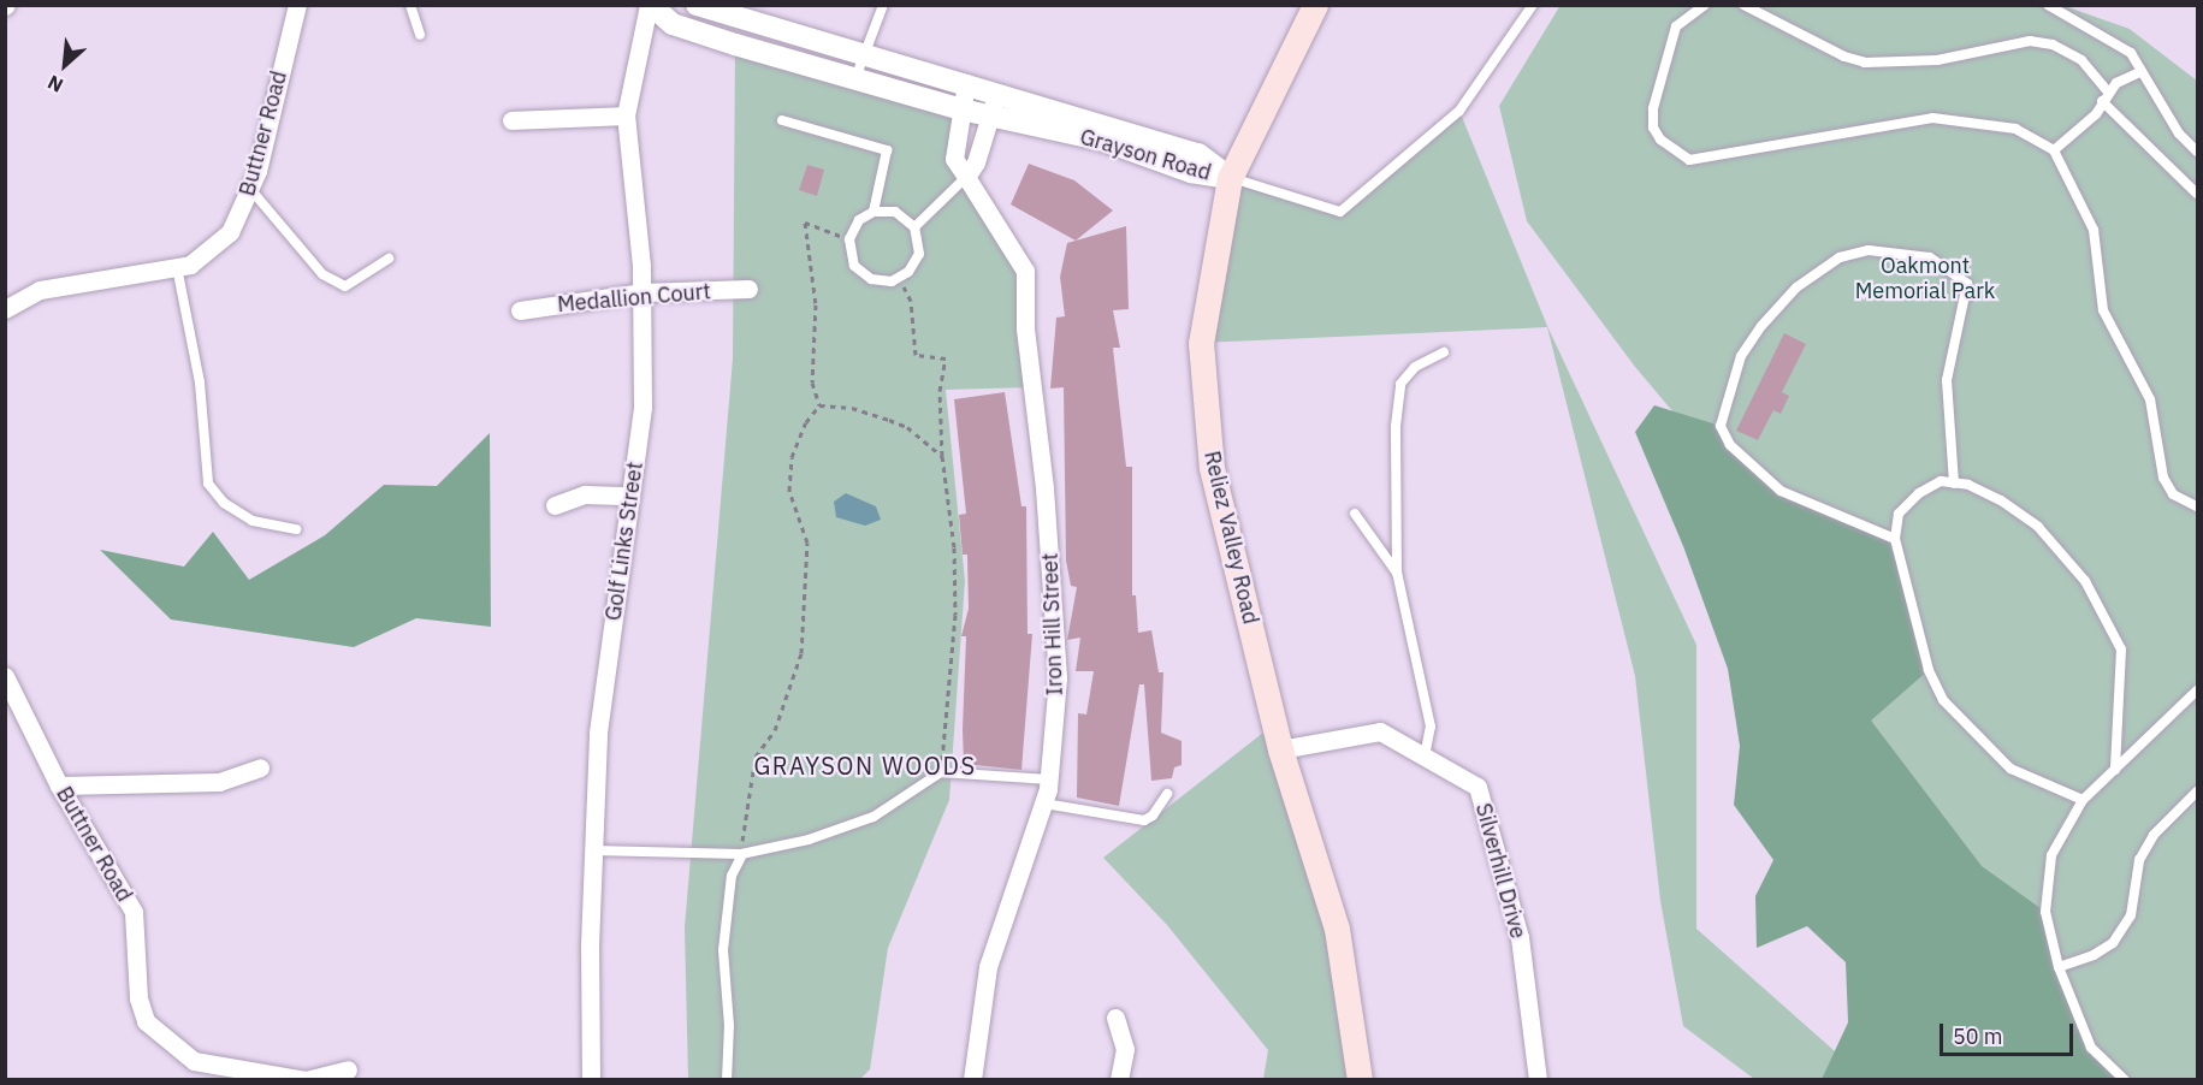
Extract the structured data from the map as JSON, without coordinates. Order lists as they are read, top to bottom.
{
  "streets": {
    "main road": ["Reliez Valley Road"],
    "street": [
      "Buttner Road",
      "Grayson Road",
      "Medallion Court",
      "Golf Links Street",
      "Iron Hill Street",
      "Silverhill Drive"
    ]
  },
  "crossings": [
    ["Grayson Road", "Reliez Valley Road"],
    ["Grayson Road", "Golf Links Street"],
    ["Grayson Road", "Iron Hill Street"],
    ["Medallion Court", "Golf Links Street"],
    ["Reliez Valley Road", "Silverhill Drive"]
  ],
  "districts": ["GRAYSON WOODS"],
  "parks": ["Oakmont Memorial Park"],
  "scale_bar": "50 m",
  "north": "bottom left"
}
